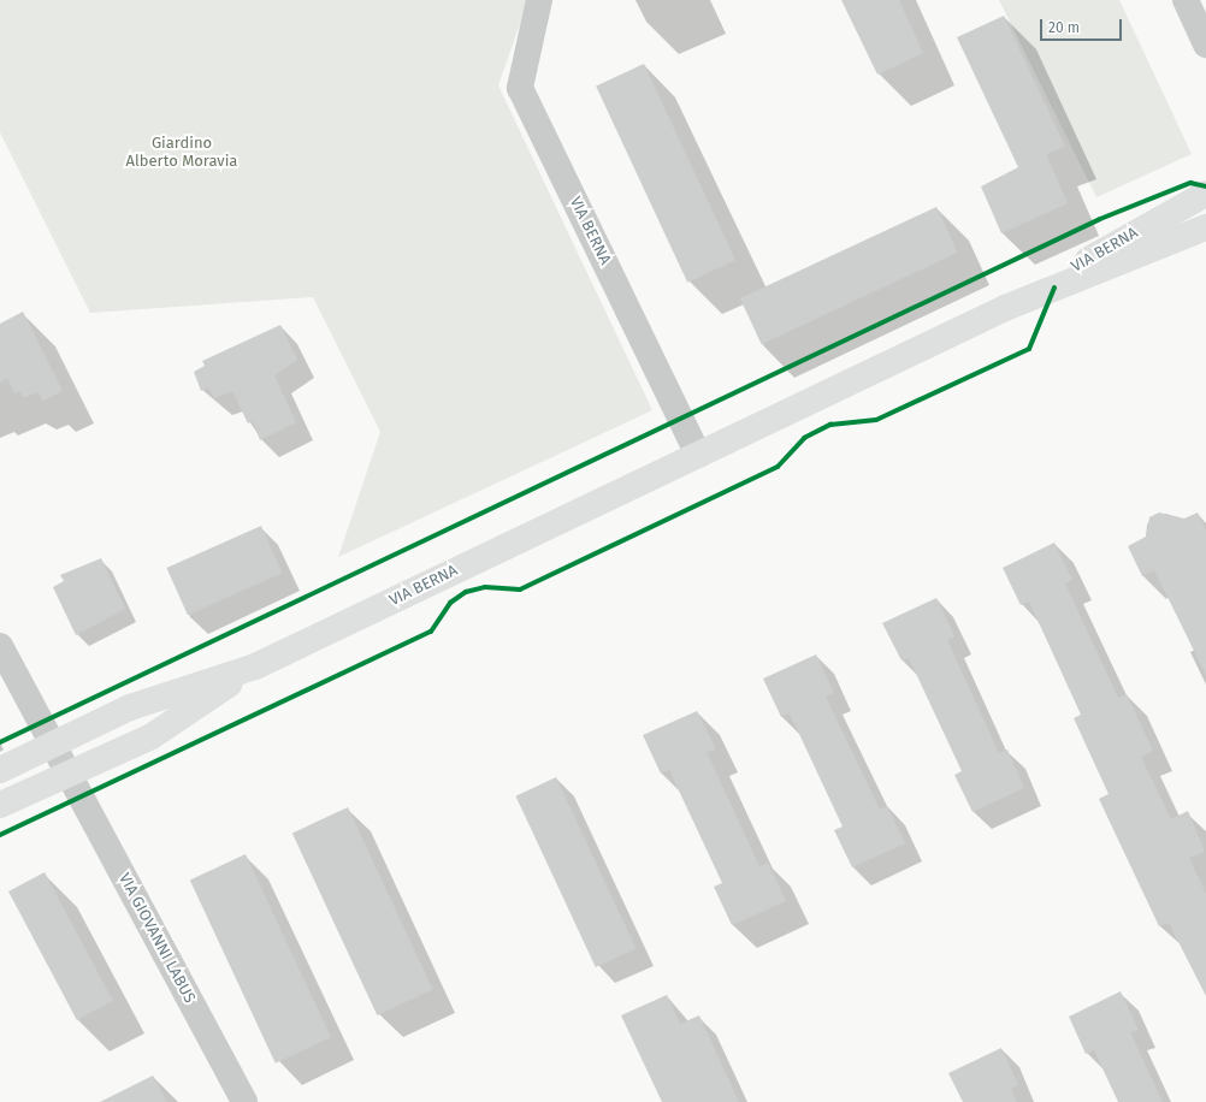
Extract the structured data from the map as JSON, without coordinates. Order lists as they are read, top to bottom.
{
  "streets": {
    "main road": ["VIA BERNA"],
    "street": ["VIA GIOVANNI LABUS"]
  },
  "crossings": [
    ["VIA BERNA", "VIA GIOVANNI LABUS"]
  ],
  "parks": ["Giardino Alberto Moravia"],
  "scale_bar": "20 m"
}
